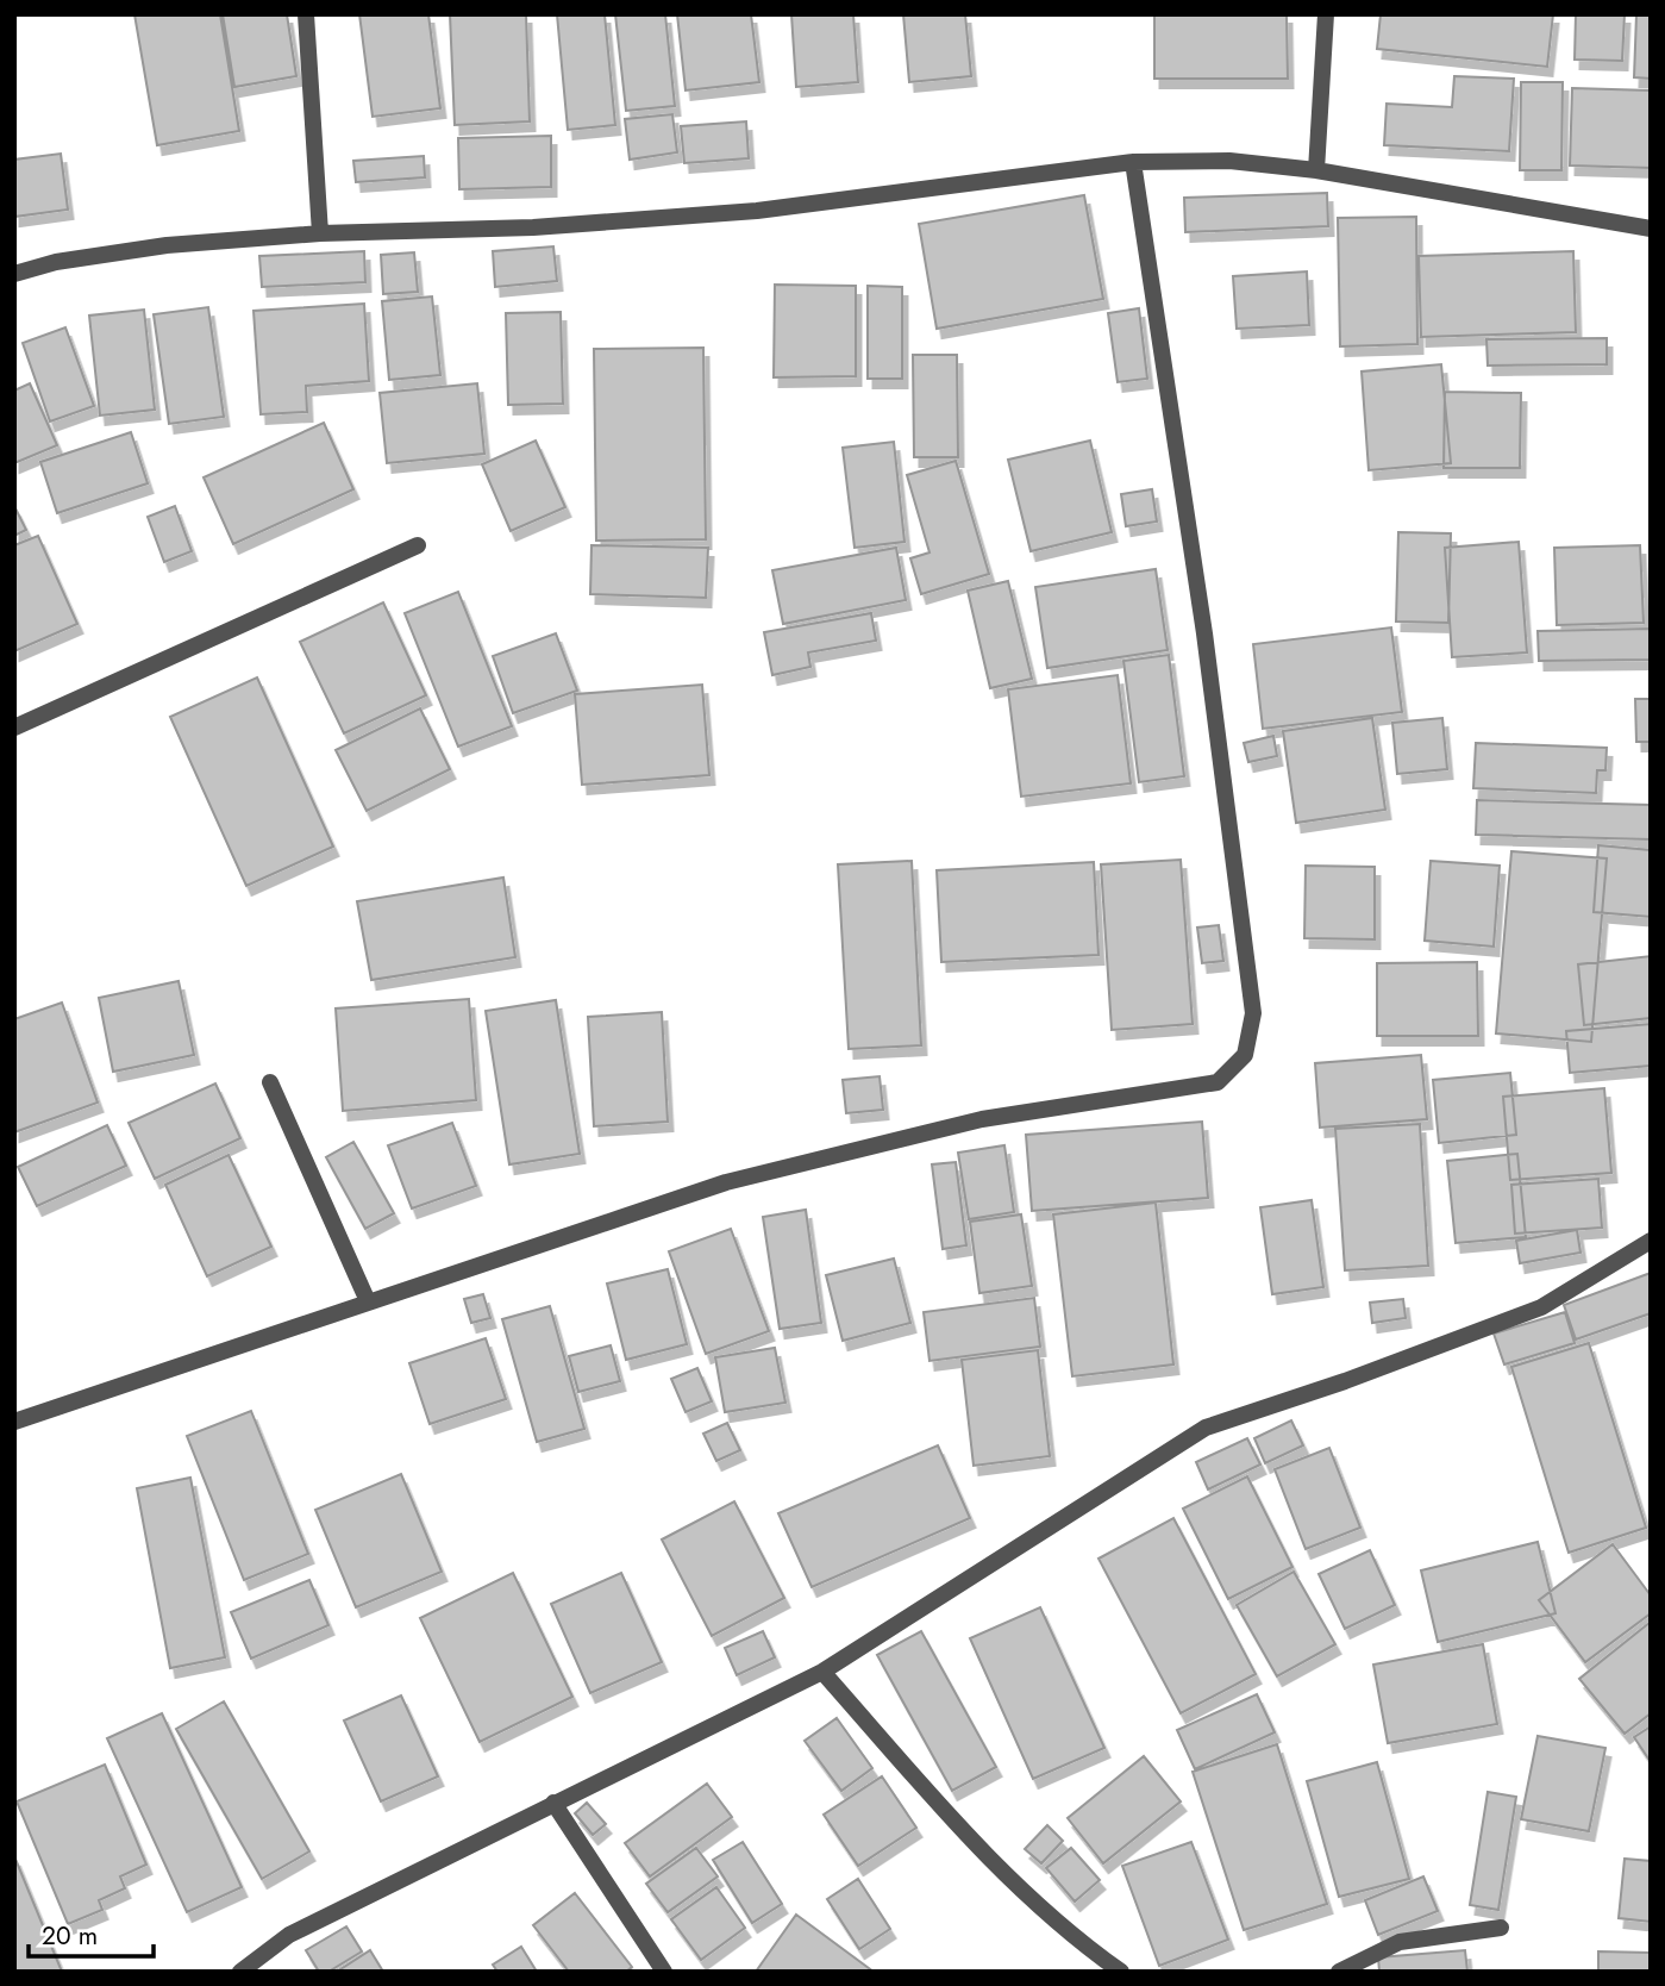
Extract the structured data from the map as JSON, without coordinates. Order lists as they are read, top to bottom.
{
  "scale_bar": "20 m"
}
